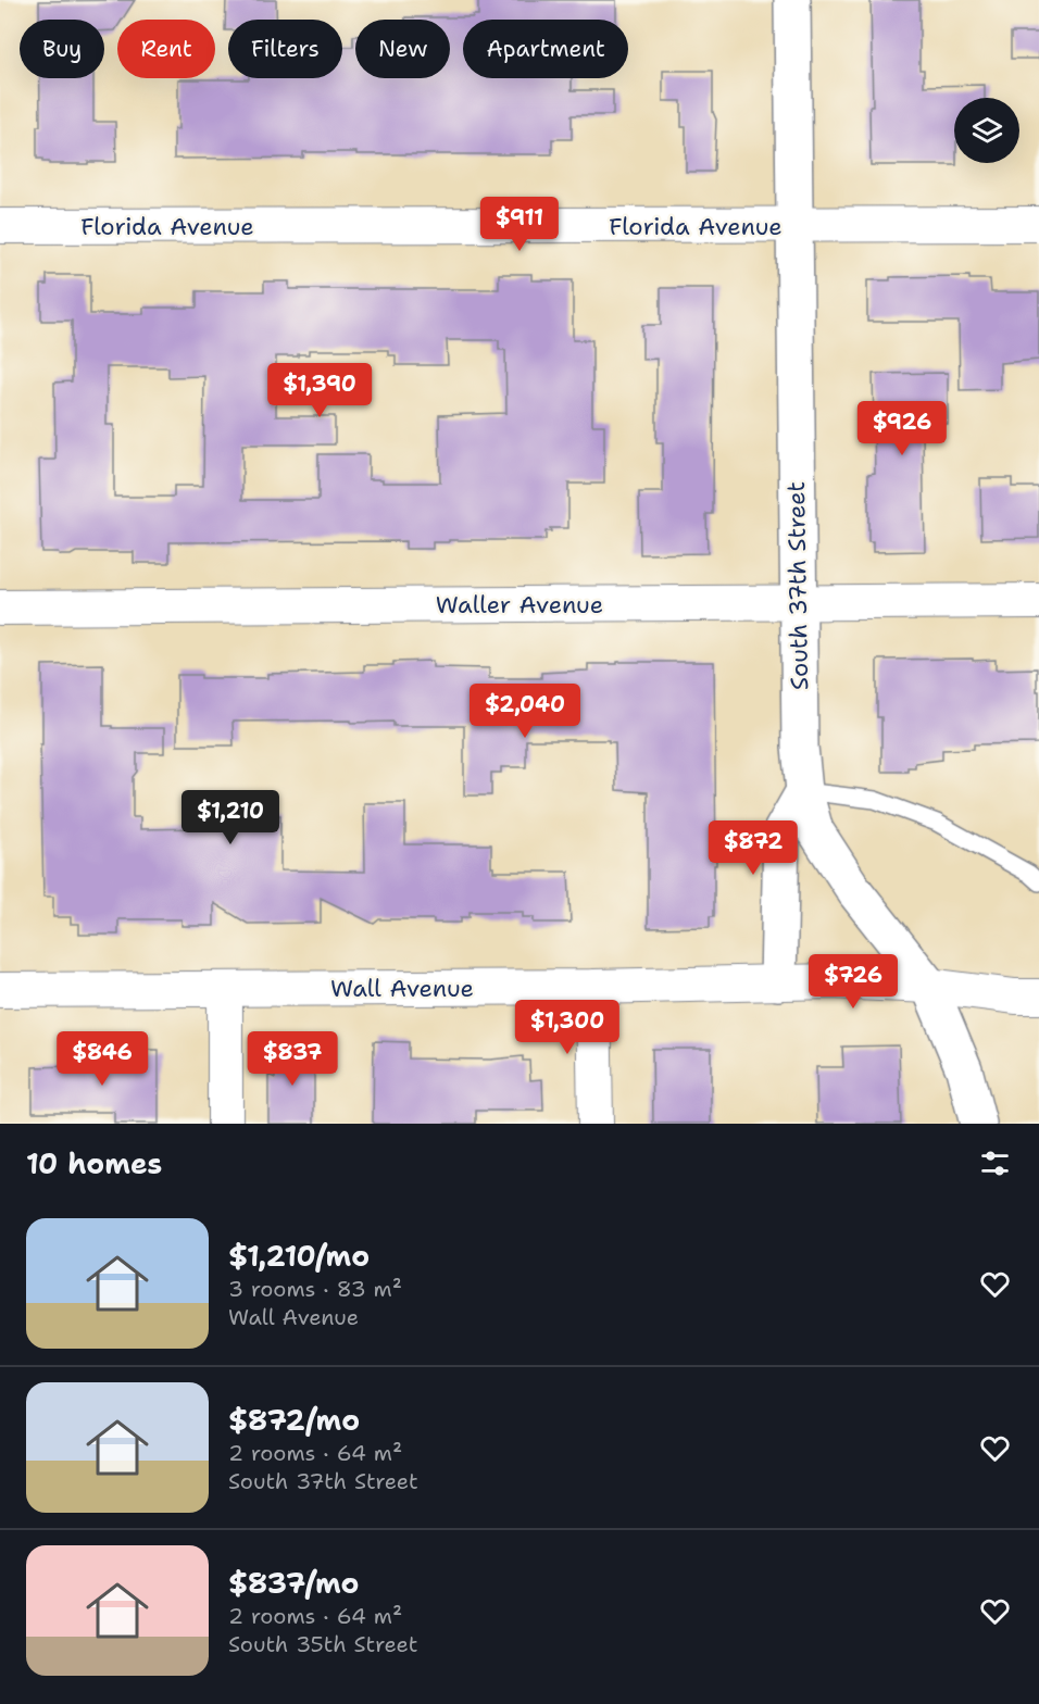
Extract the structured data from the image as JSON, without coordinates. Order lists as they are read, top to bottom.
{
  "streets": {
    "street": [
      "Florida Avenue",
      "South 37th Street",
      "Waller Avenue",
      "Wall Avenue"
    ]
  },
  "crossings": [
    ["Florida Avenue", "South 37th Street"],
    ["South 37th Street", "Waller Avenue"],
    ["South 37th Street", "Wall Avenue"]
  ],
  "page": {
    "chip": [
      "Buy",
      "Rent",
      "Filters",
      "New",
      "Apartment"
    ],
    "price": [
      "$911",
      "$1,390",
      "$926",
      "$2,040",
      "$1,210",
      "$872",
      "$726",
      "$1,300",
      "$846",
      "$837"
    ],
    "heading": "10 homes",
    "list": [
      {
        "name": "$1,210/mo",
        "note": "3 rooms · 83 m² · Wall Avenue"
      },
      {
        "name": "$872/mo",
        "note": "2 rooms · 64 m² · South 37th Street"
      },
      {
        "name": "$837/mo",
        "note": "2 rooms · 64 m² · South 35th Street"
      }
    ]
  }
}
